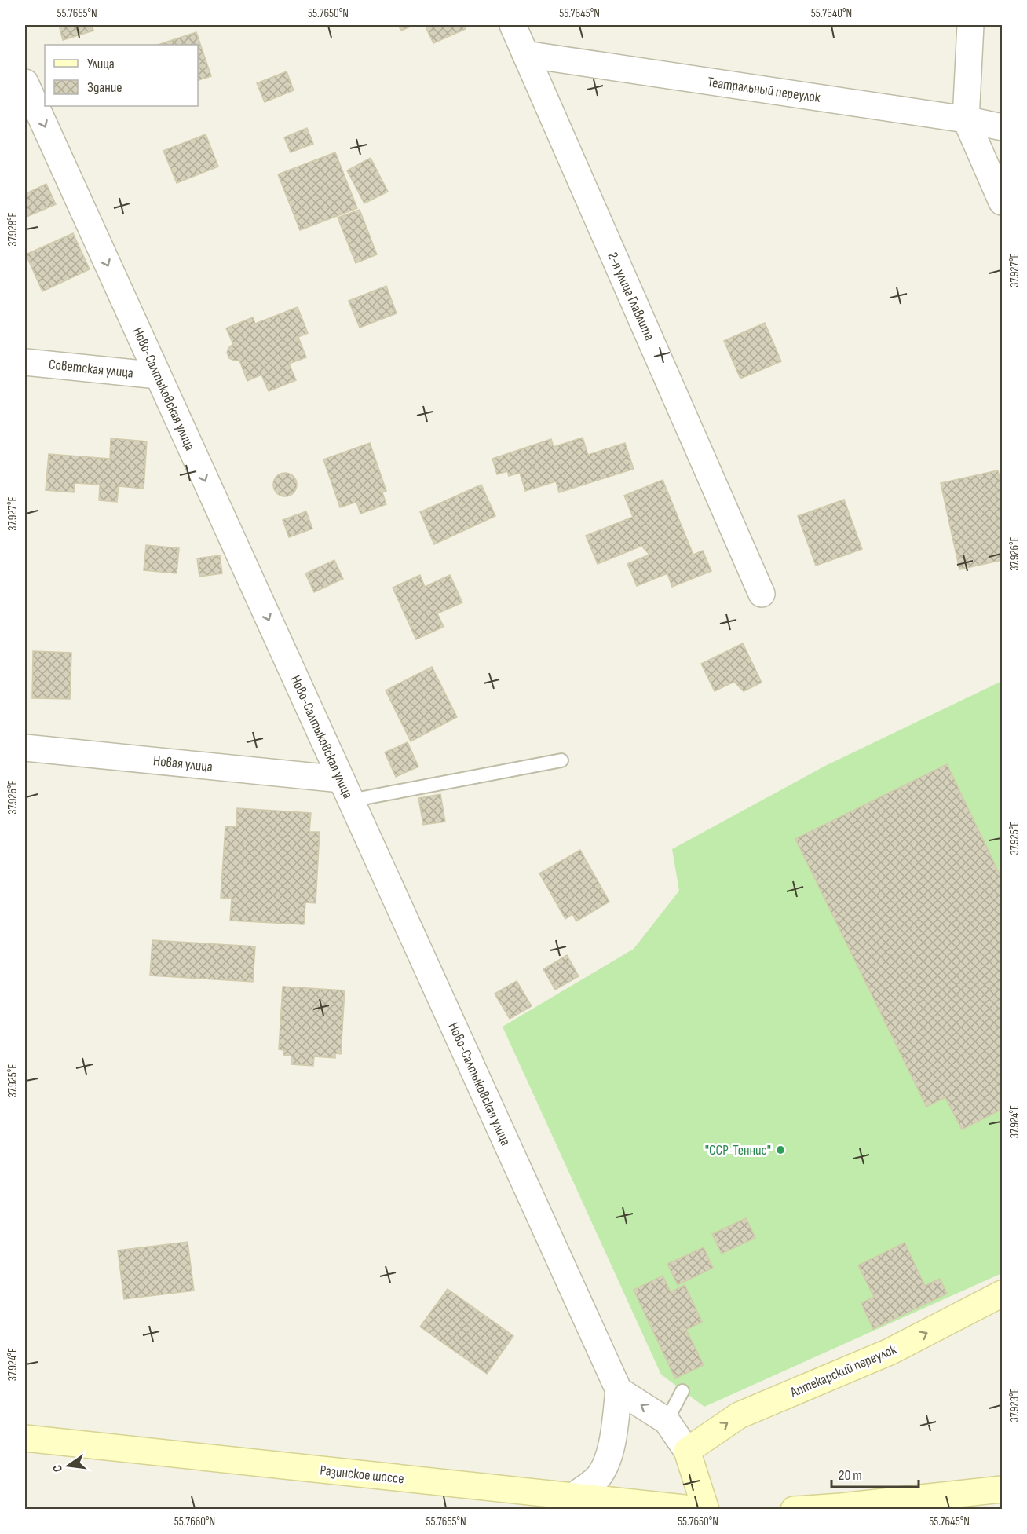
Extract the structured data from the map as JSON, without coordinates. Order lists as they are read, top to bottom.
{
  "streets": {
    "main road": ["Аптекарский переулок", "Разинское шоссе"],
    "street": [
      "Театральный переулок",
      "2-я улица Главлита",
      "Советская улица",
      "Ново-Салтыковская улица",
      "Новая улица"
    ]
  },
  "crossings": [
    ["Театральный переулок", "2-я улица Главлита"],
    ["Советская улица", "Ново-Салтыковская улица"],
    ["Ново-Салтыковская улица", "Новая улица"]
  ],
  "one_way": ["Ново-Салтыковская улица"],
  "places": ["\"ССР-Теннис\""],
  "legend": ["Улица", "Здание"],
  "scale_bar": "20 m",
  "north": "left",
  "coordinates": [
    "55.7655°N",
    "55.7650°N",
    "55.7645°N",
    "55.7640°N",
    "37.928°E",
    "37.927°E",
    "37.926°E",
    "37.925°E",
    "37.924°E",
    "37.923°E",
    "55.7660°N"
  ]
}
